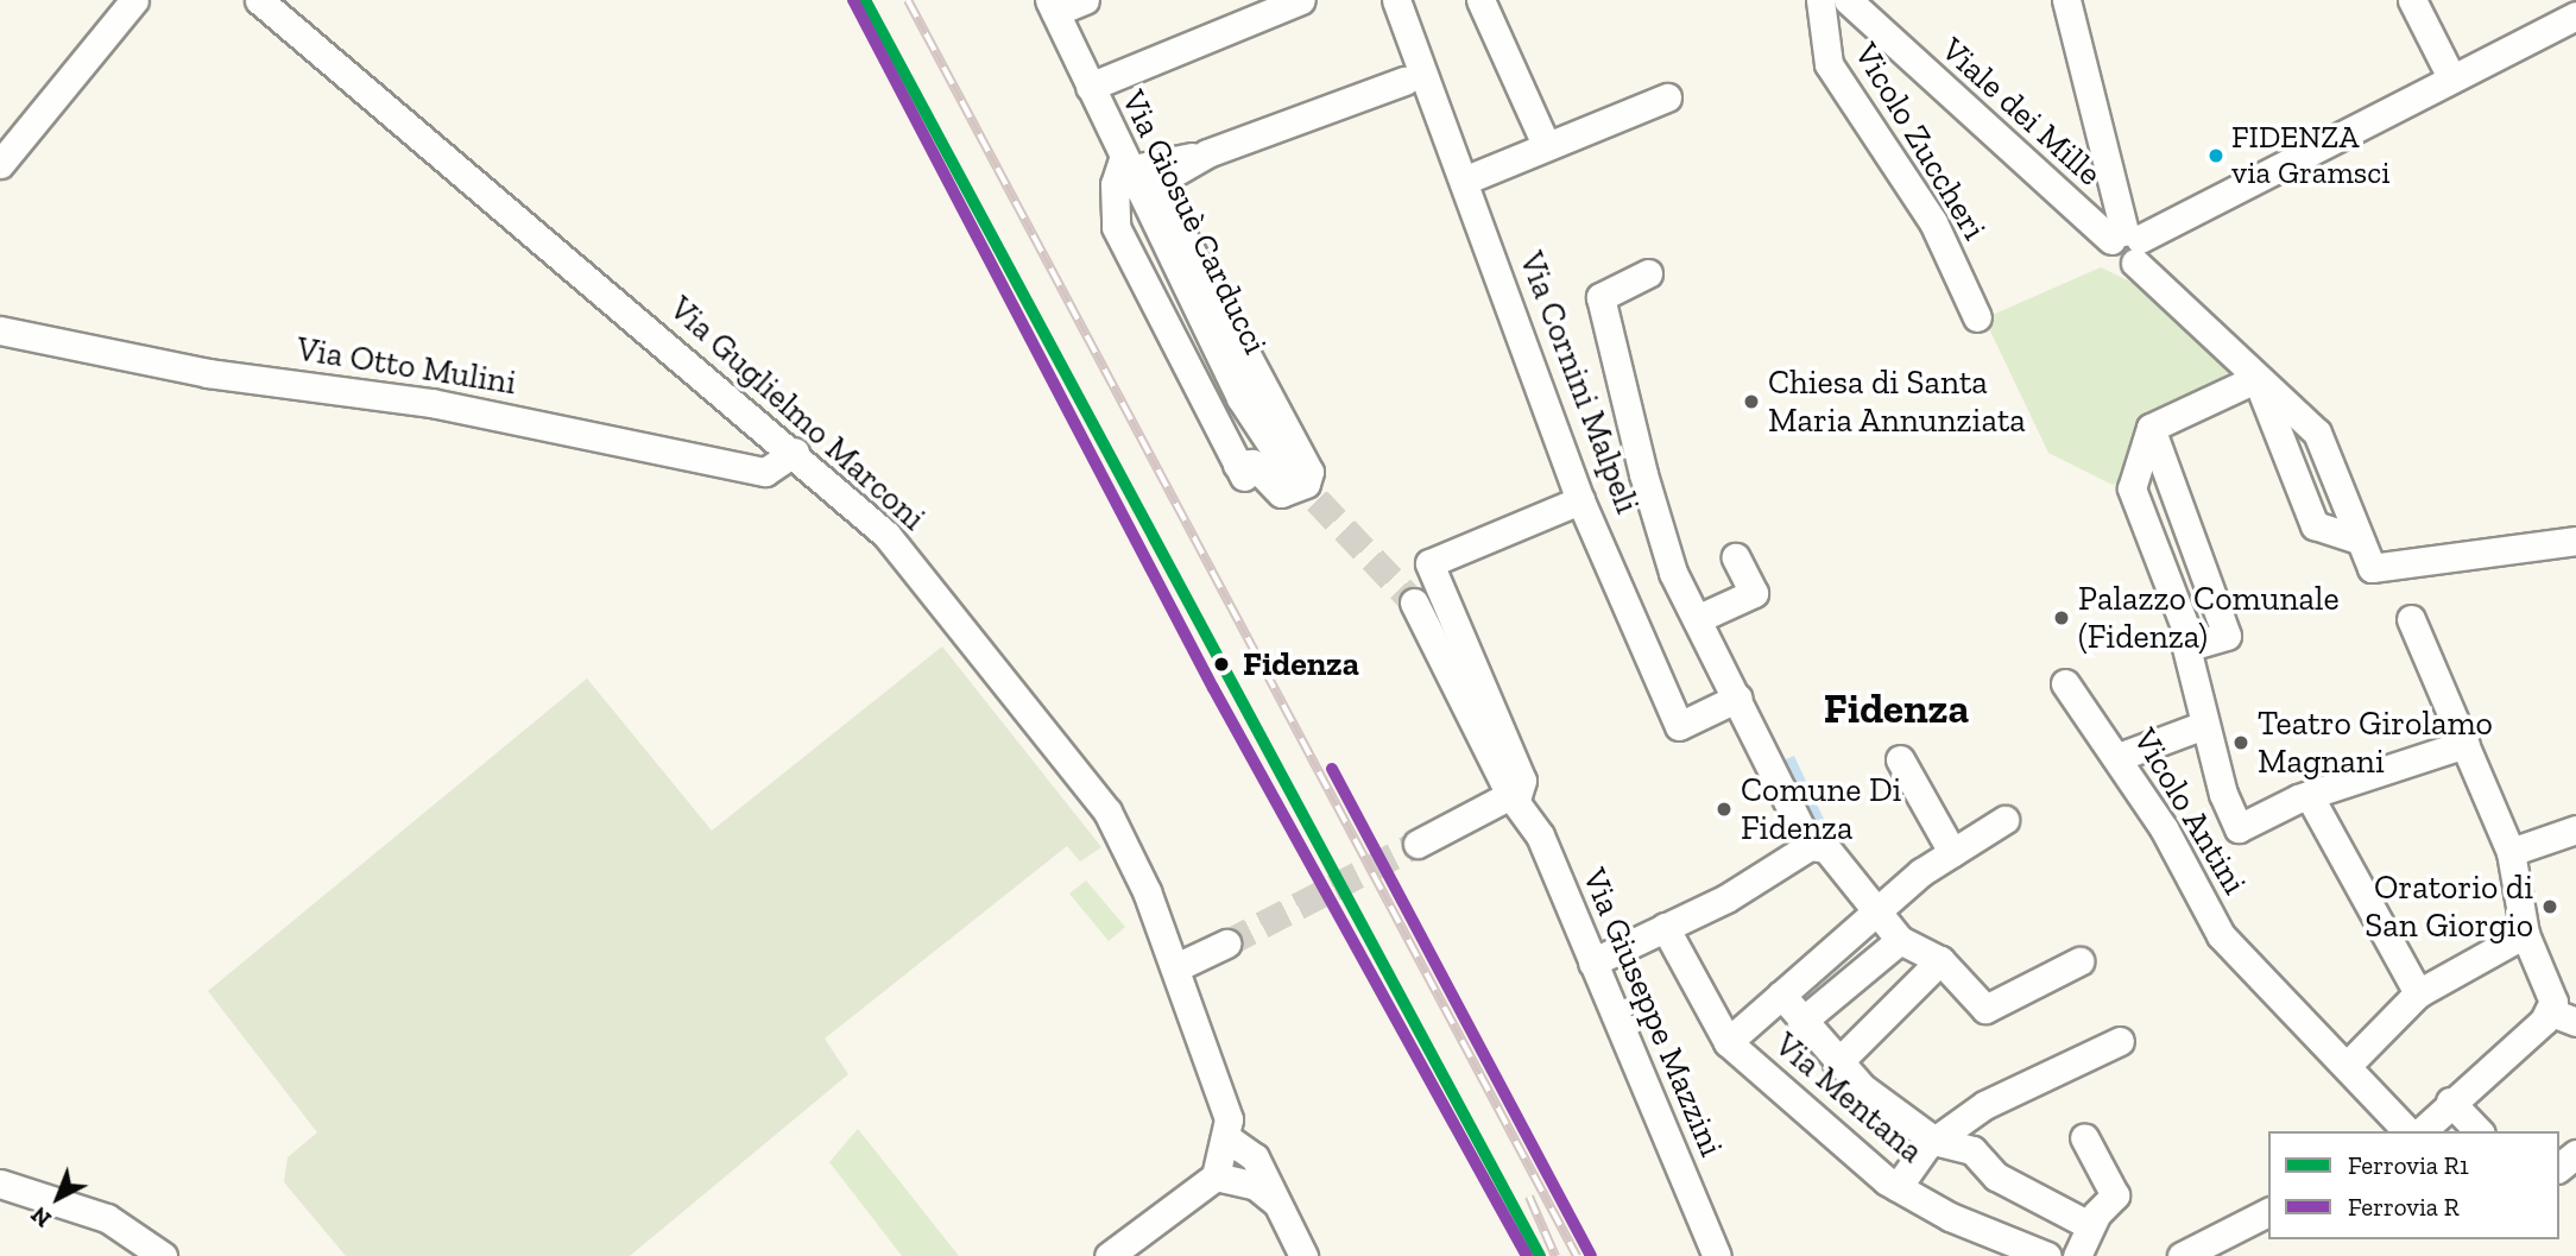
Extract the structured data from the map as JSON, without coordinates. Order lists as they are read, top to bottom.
{
  "streets": {
    "street": [
      "Viale dei Mille",
      "Vicolo Zuccheri",
      "Via Giosuè Carducci",
      "Via Otto Mulini",
      "Via Cornini Malpeli",
      "Via Guglielmo Marconi",
      "Vicolo Antini",
      "Via Giuseppe Mazzini",
      "Via Mentana"
    ]
  },
  "crossings": [
    ["Via Otto Mulini", "Via Guglielmo Marconi"]
  ],
  "districts": ["Fidenza"],
  "places": [
    "FIDENZA via Gramsci",
    "Chiesa di Santa Maria Annunziata",
    "Palazzo Comunale (Fidenza)",
    "Fidenza",
    "Teatro Girolamo Magnani",
    "Comune Di Fidenza",
    "Oratorio di San Giorgio"
  ],
  "lines": ["rail line R1", "rail line R"],
  "legend": ["Ferrovia R1", "Ferrovia R"],
  "north": "bottom left"
}
